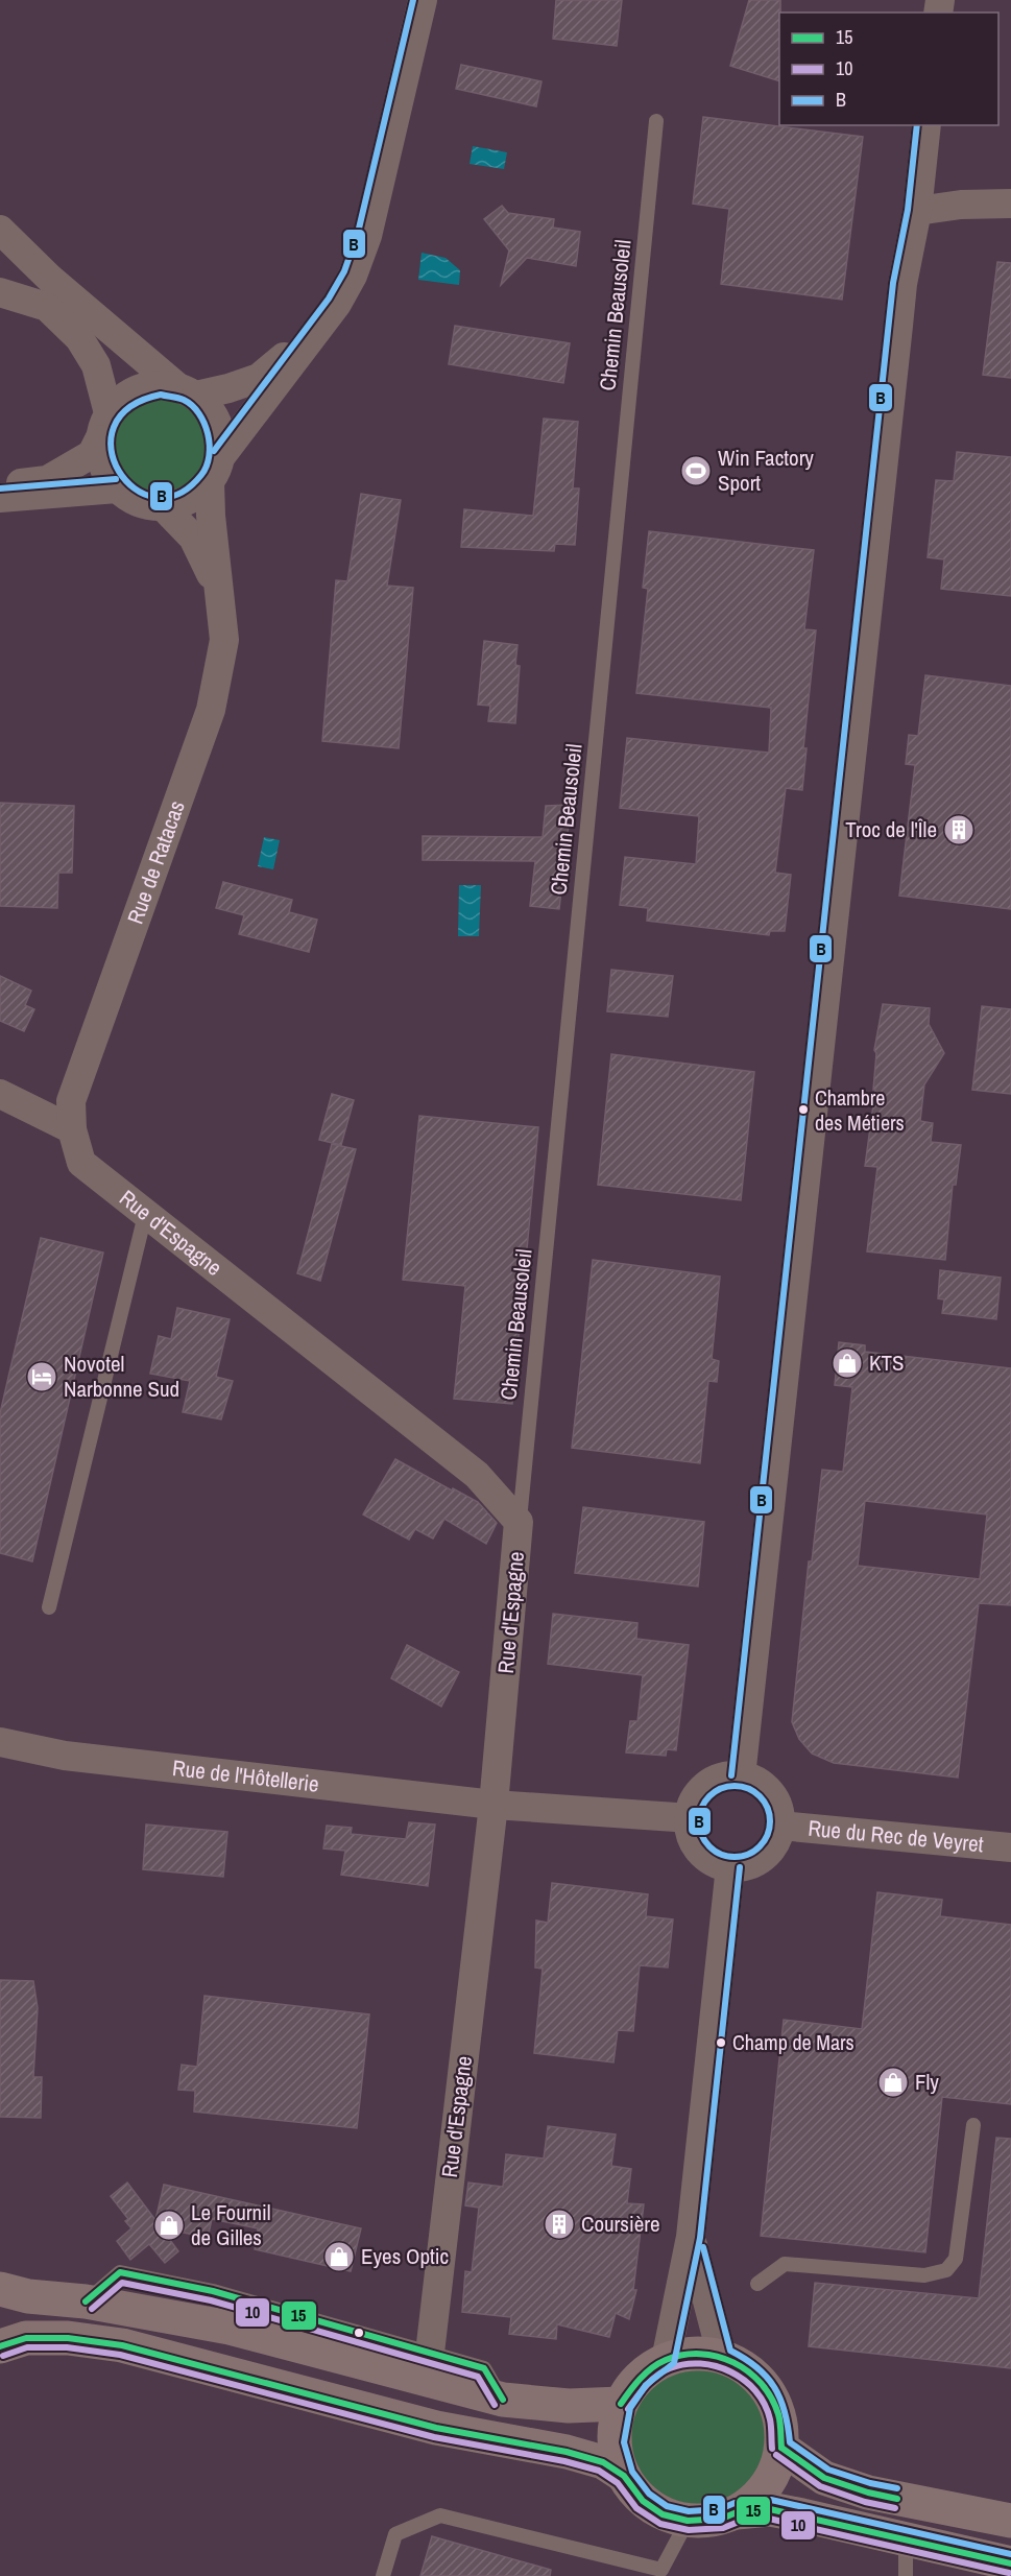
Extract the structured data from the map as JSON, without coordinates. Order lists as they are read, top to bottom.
{
  "streets": {
    "street": [
      "Rue de Ratacas",
      "Rue d'Espagne",
      "Rue de l'Hôtellerie",
      "Rue du Rec de Veyret"
    ],
    "lane": ["Chemin Beausoleil"]
  },
  "crossings": [
    ["Chemin Beausoleil", "Rue d'Espagne"],
    ["Rue de Ratacas", "Rue d'Espagne"],
    ["Rue d'Espagne", "Rue de l'Hôtellerie"]
  ],
  "places": {
    "sports": ["Win Factory Sport"],
    "building": ["Troc de l'Île", "Coursière"],
    "other": ["Chambre des Métiers", "Champ de Mars"],
    "shop": [
      "KTS",
      "Fly",
      "Le Fournil de Gilles",
      "Eyes Optic"
    ],
    "hotel": ["Novotel Narbonne Sud"]
  },
  "lines": ["transit line B", "transit line 15", "transit line 10"],
  "legend": ["15", "10", "B"]
}
